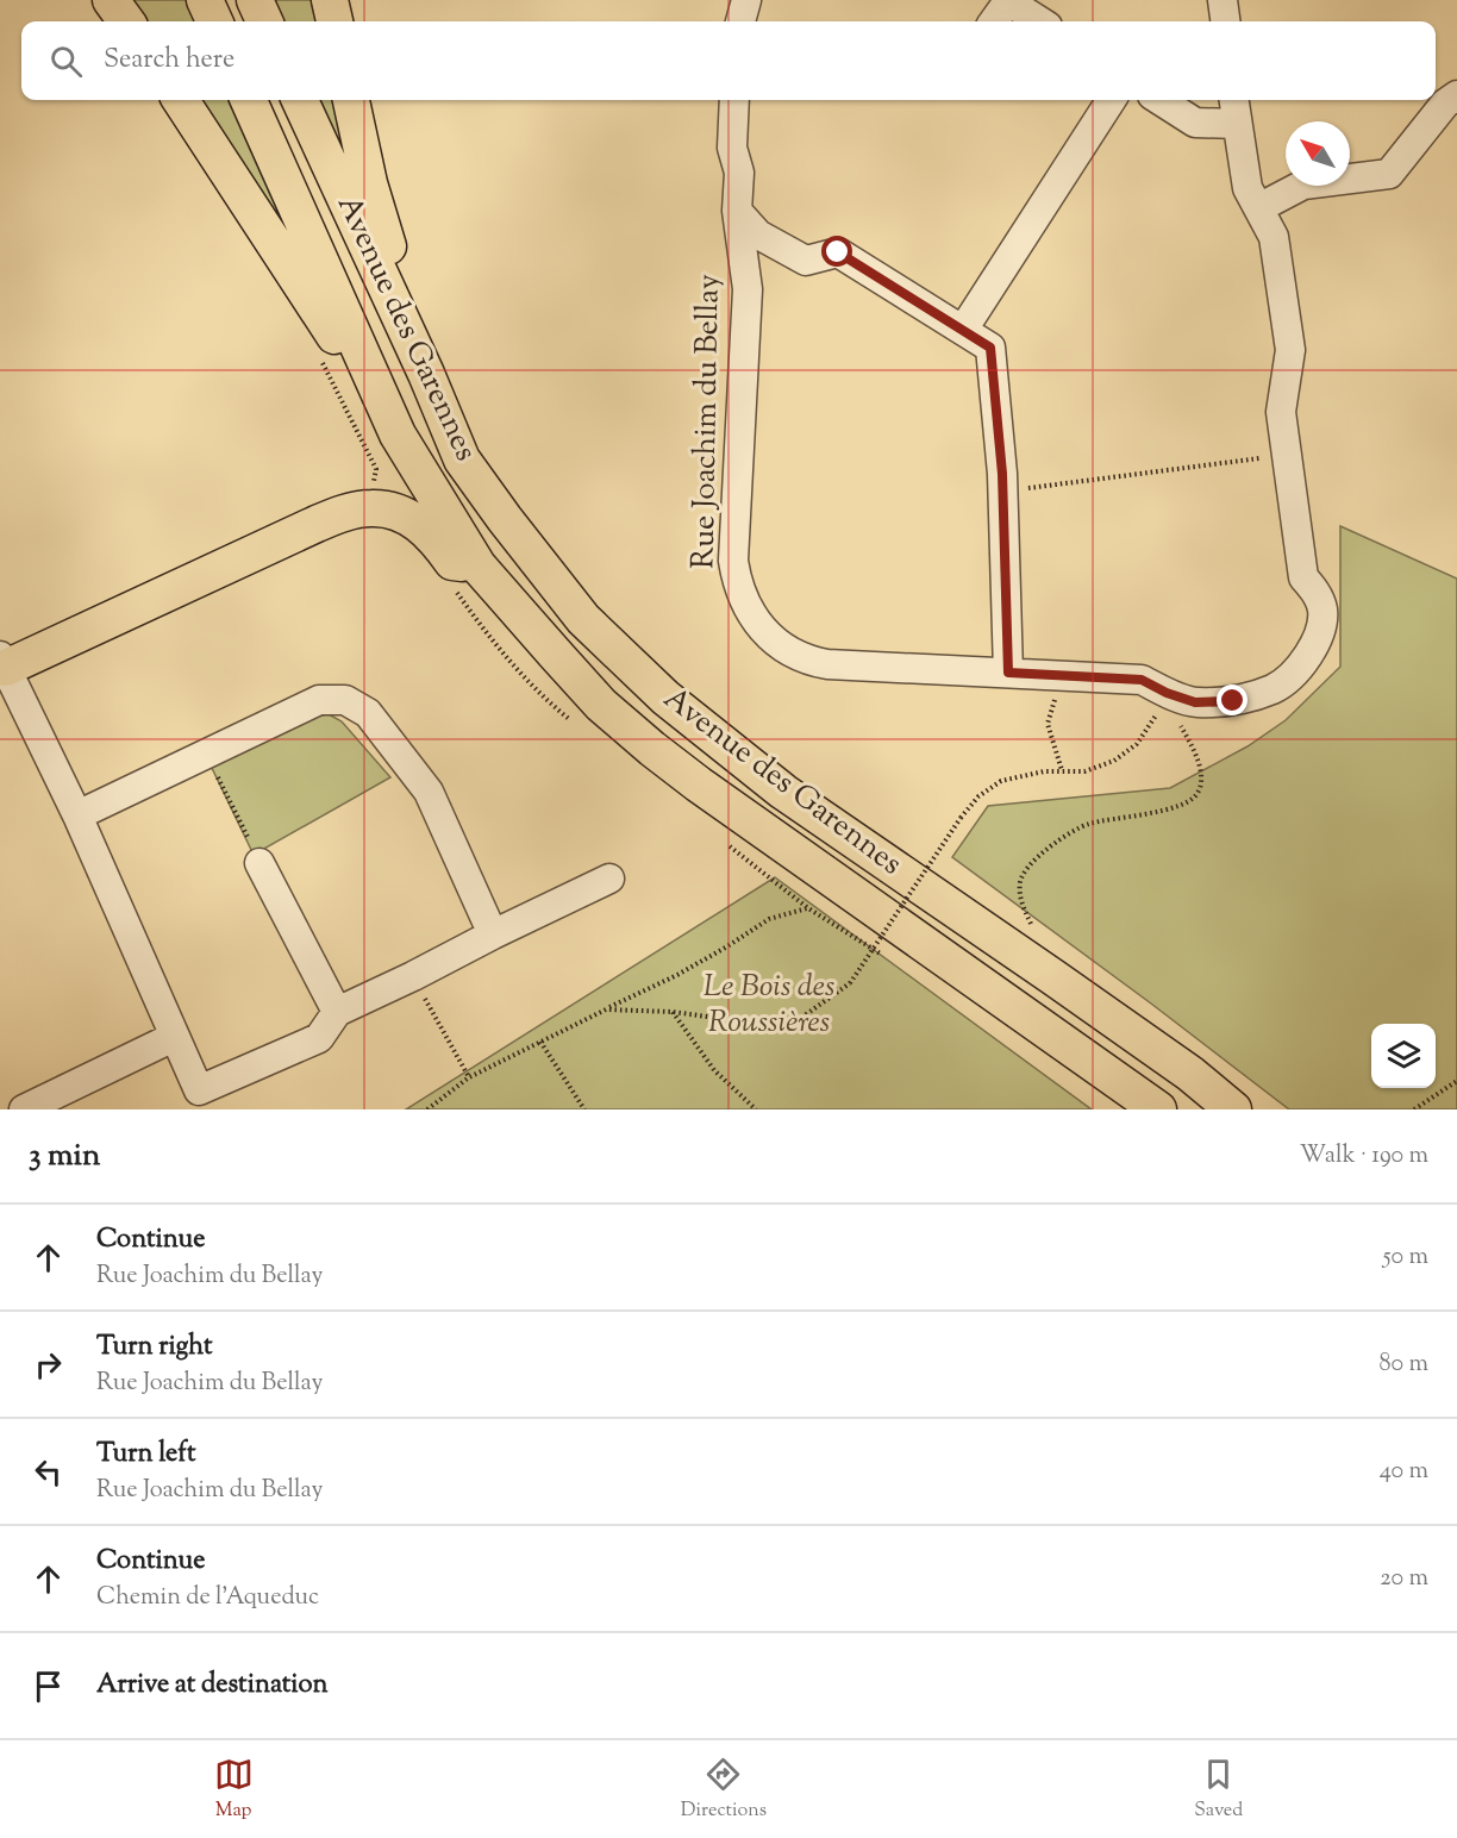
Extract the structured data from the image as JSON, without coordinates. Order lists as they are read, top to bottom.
{
  "streets": {
    "main road": ["Avenue des Garennes"],
    "street": ["Rue Joachim du Bellay"]
  },
  "parks": ["Le Bois des Roussières"],
  "north": "top left",
  "page": {
    "search": "Search here",
    "heading": ["3 min", "Walk · 190 m"],
    "list": [
      ["Continue", "Rue Joachim du Bellay", "50 m"],
      ["Turn right", "Rue Joachim du Bellay", "80 m"],
      ["Turn left", "Rue Joachim du Bellay", "40 m"],
      ["Continue", "Chemin de l'Aqueduc", "20 m"],
      "Arrive at destination"
    ],
    "nav": ["Map", "Directions", "Saved"]
  }
}
